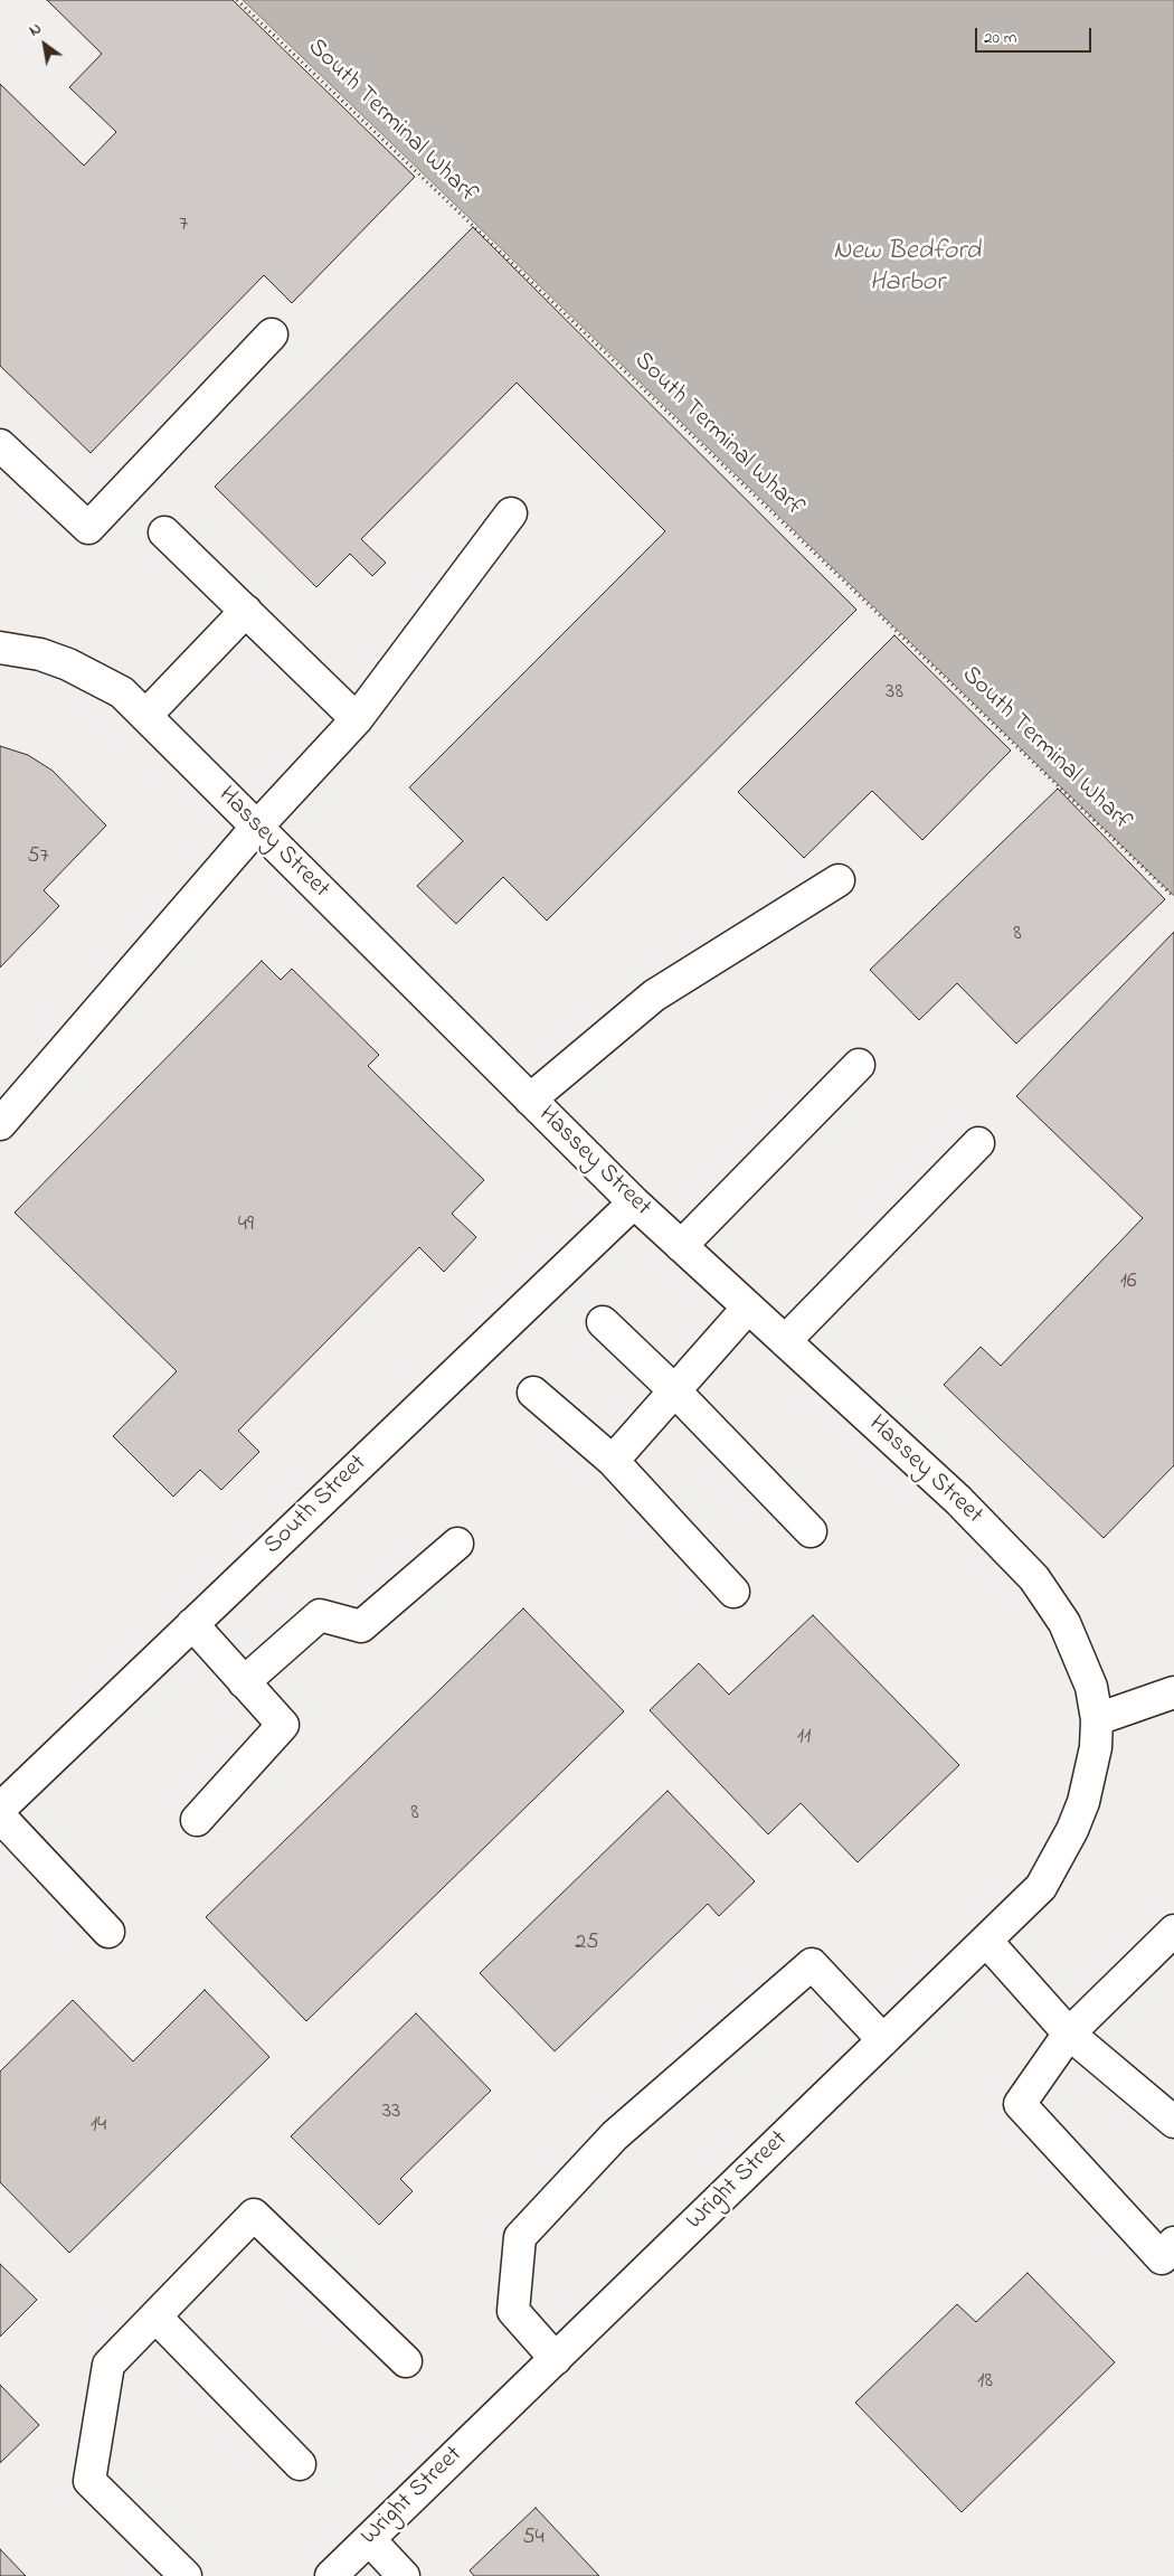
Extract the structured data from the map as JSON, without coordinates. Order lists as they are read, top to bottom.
{
  "streets": {
    "street": ["Hassey Street", "South Street", "Wright Street"],
    "path": ["South Terminal Wharf"]
  },
  "crossings": [
    ["Hassey Street", "South Street"],
    ["Hassey Street", "Wright Street"]
  ],
  "water": ["New Bedford Harbor"],
  "house_numbers": [
    "7",
    "38",
    "57",
    "8",
    "49",
    "16",
    "11",
    "8",
    "25",
    "33",
    "14",
    "18",
    "54"
  ],
  "scale_bar": "20 m",
  "north": "top left"
}
